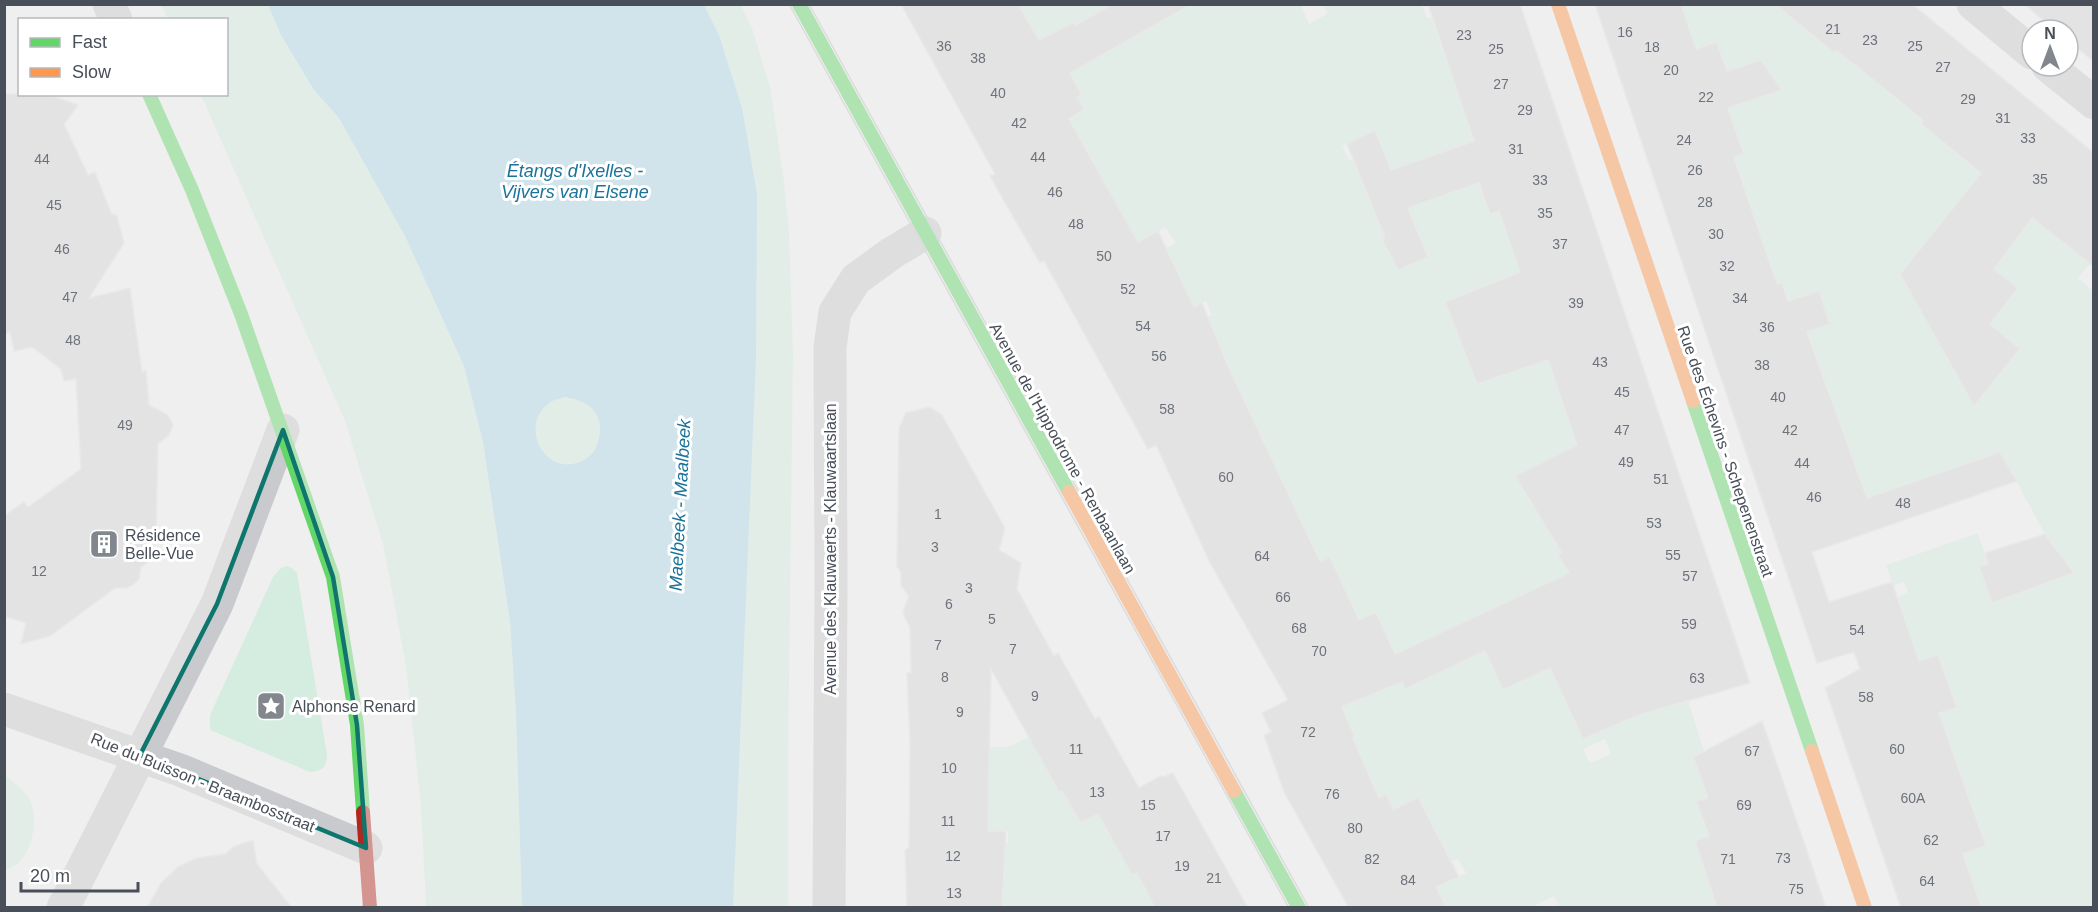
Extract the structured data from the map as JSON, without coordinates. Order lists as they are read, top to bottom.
{
  "streets": {
    "street": [
      "Avenue de l'Hippodrome - Renbaanlaan",
      "Rue des Échevins - Schepenenstraat",
      "Avenue des Klauwaerts - Klauwaartslaan",
      "Rue du Buisson - Braambosstraat"
    ]
  },
  "crossings": [
    ["Avenue de l'Hippodrome - Renbaanlaan", "Avenue des Klauwaerts - Klauwaartslaan"]
  ],
  "water": ["Étangs d'Ixelles - Vijvers van Elsene", "Maelbeek - Maalbeek"],
  "places": {
    "building": ["Résidence Belle-Vue"],
    "place": ["Alphonse Renard"]
  },
  "house_numbers": [
    "21",
    "16",
    "23",
    "23",
    "36",
    "25",
    "18",
    "25",
    "38",
    "27",
    "20",
    "27",
    "40",
    "22",
    "29",
    "29",
    "31",
    "42",
    "33",
    "24",
    "31",
    "44",
    "44",
    "26",
    "35",
    "33",
    "46",
    "28",
    "45",
    "35",
    "48",
    "30",
    "37",
    "46",
    "50",
    "32",
    "52",
    "47",
    "34",
    "39",
    "54",
    "36",
    "48",
    "56",
    "43",
    "38",
    "45",
    "40",
    "58",
    "49",
    "47",
    "42",
    "49",
    "44",
    "60",
    "51",
    "46",
    "48",
    "1",
    "53",
    "3",
    "55",
    "64",
    "12",
    "57",
    "3",
    "66",
    "6",
    "5",
    "59",
    "68",
    "54",
    "7",
    "7",
    "70",
    "8",
    "63",
    "9",
    "58",
    "9",
    "72",
    "11",
    "60",
    "67",
    "10",
    "13",
    "76",
    "60A",
    "15",
    "69",
    "11",
    "80",
    "17",
    "62",
    "12",
    "73",
    "82",
    "71",
    "19",
    "21",
    "84",
    "64",
    "75",
    "13"
  ],
  "legend": ["Fast", "Slow"],
  "scale_bar": "20 m",
  "north": "top"
}
